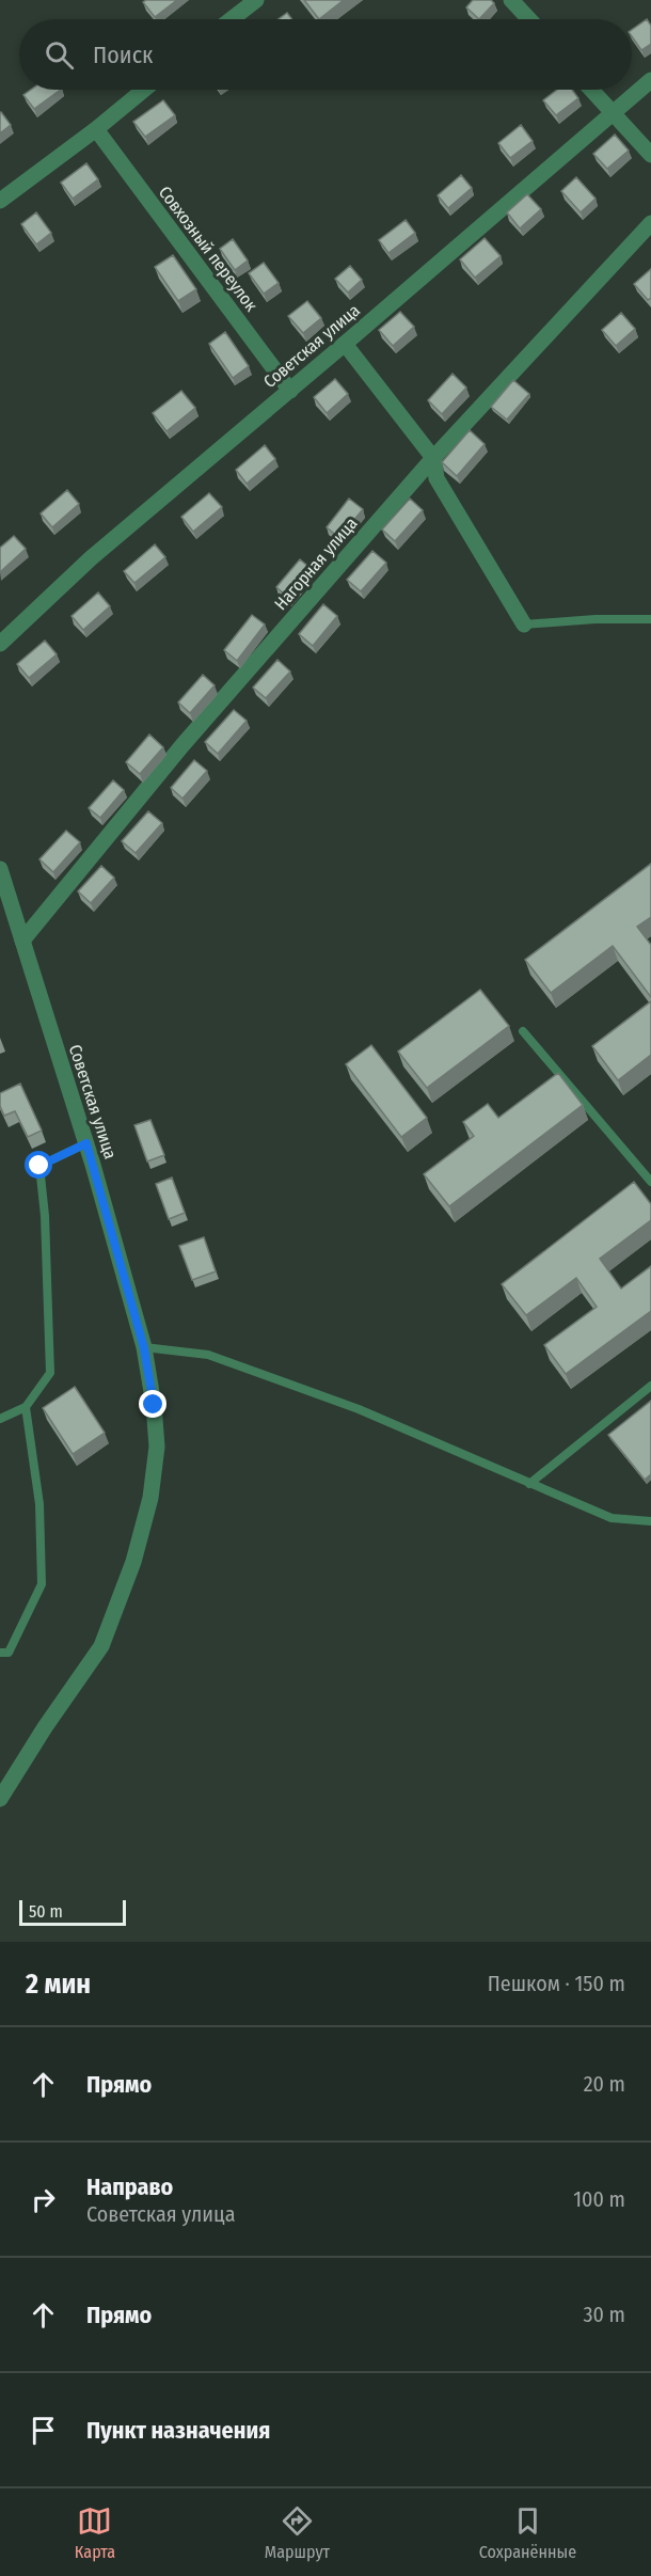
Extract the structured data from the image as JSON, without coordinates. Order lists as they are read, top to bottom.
{
  "streets": {
    "street": ["Совхозный переулок", "Советская улица", "Нагорная улица"]
  },
  "crossings": [
    ["Совхозный переулок", "Советская улица"],
    ["Советская улица", "Нагорная улица"]
  ],
  "scale_bar": "50 m",
  "page": {
    "search": "Поиск",
    "scale": "50 m",
    "heading": ["2 мин", "Пешком · 150 m"],
    "list": [
      ["Прямо", "20 m"],
      ["Направо", "Советская улица", "100 m"],
      ["Прямо", "30 m"],
      "Пункт назначения"
    ],
    "nav": ["Карта", "Маршрут", "Сохранённые"]
  }
}
